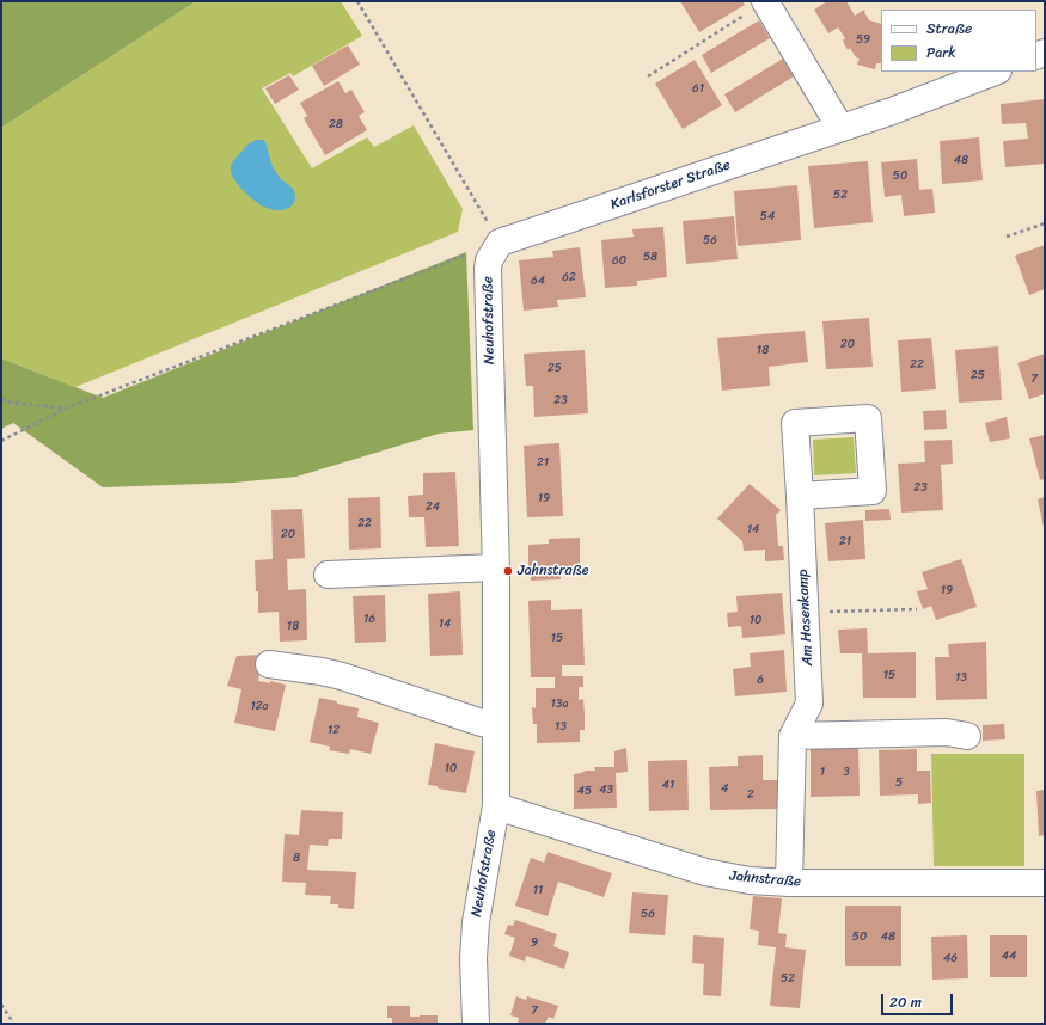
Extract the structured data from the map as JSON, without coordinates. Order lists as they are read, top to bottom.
{
  "streets": {
    "street": [
      "Karlsforster Straße",
      "Neuhofstraße",
      "Am Hasenkamp",
      "Jahnstraße"
    ]
  },
  "crossings": [
    ["Karlsforster Straße", "Neuhofstraße"],
    ["Neuhofstraße", "Jahnstraße"],
    ["Am Hasenkamp", "Jahnstraße"]
  ],
  "places": ["Jahnstraße"],
  "house_numbers": [
    "59",
    "61",
    "28",
    "48",
    "50",
    "52",
    "54",
    "56",
    "58",
    "60",
    "62",
    "64",
    "20",
    "18",
    "22",
    "25",
    "25",
    "7",
    "23",
    "21",
    "23",
    "19",
    "24",
    "22",
    "14",
    "20",
    "21",
    "19",
    "16",
    "10",
    "14",
    "18",
    "15",
    "15",
    "13",
    "6",
    "13a",
    "12a",
    "13",
    "12",
    "10",
    "1",
    "3",
    "5",
    "41",
    "4",
    "43",
    "45",
    "2",
    "8",
    "11",
    "56",
    "50",
    "48",
    "9",
    "44",
    "46",
    "52",
    "7"
  ],
  "legend": ["Straße", "Park"],
  "scale_bar": "20 m"
}
